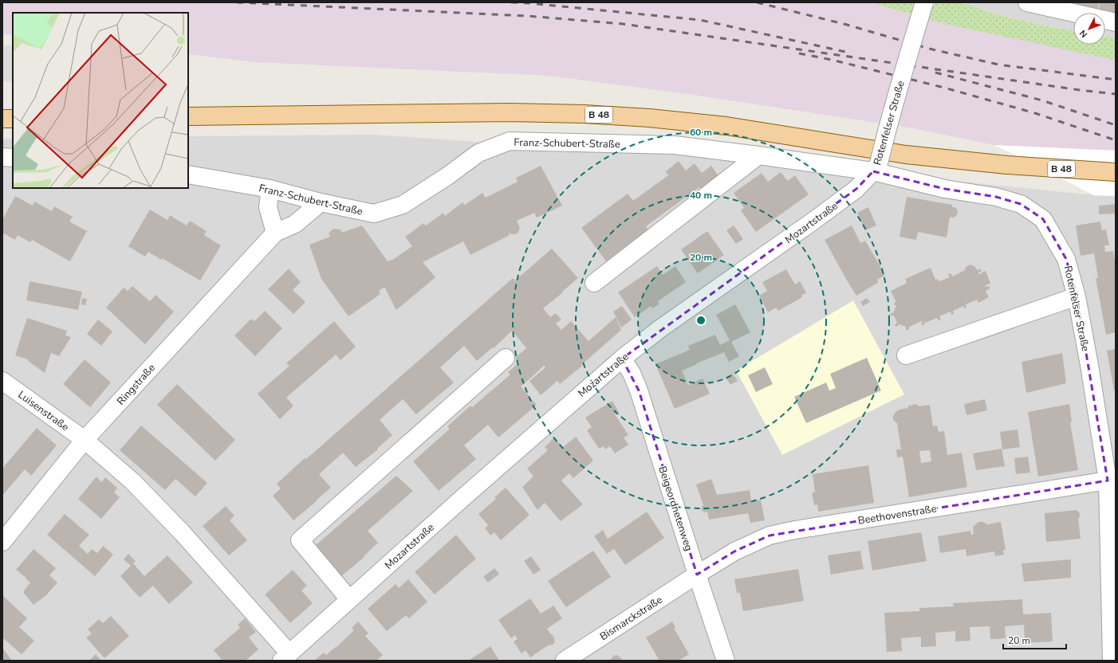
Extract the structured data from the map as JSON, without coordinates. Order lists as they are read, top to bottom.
{
  "streets": {
    "main road": ["B 48"],
    "street": [
      "Rotenfelser Straße",
      "Franz-Schubert-Straße",
      "Mozartstraße",
      "Ringstraße",
      "Luisenstraße",
      "Beigeordnetenweg",
      "Beethovenstraße",
      "Bismarckstraße"
    ]
  },
  "crossings": [
    ["Rotenfelser Straße", "Franz-Schubert-Straße"],
    ["Rotenfelser Straße", "Mozartstraße"],
    ["Rotenfelser Straße", "Beethovenstraße"],
    ["Franz-Schubert-Straße", "Mozartstraße"],
    ["Franz-Schubert-Straße", "Ringstraße"],
    ["Mozartstraße", "Luisenstraße"],
    ["Mozartstraße", "Beigeordnetenweg"],
    ["Ringstraße", "Luisenstraße"],
    ["Beigeordnetenweg", "Beethovenstraße"],
    ["Beigeordnetenweg", "Bismarckstraße"],
    ["Beethovenstraße", "Bismarckstraße"]
  ],
  "scale_bar": "20 m",
  "north": "bottom left",
  "rings": ["60 m", "40 m", "20 m"]
}
